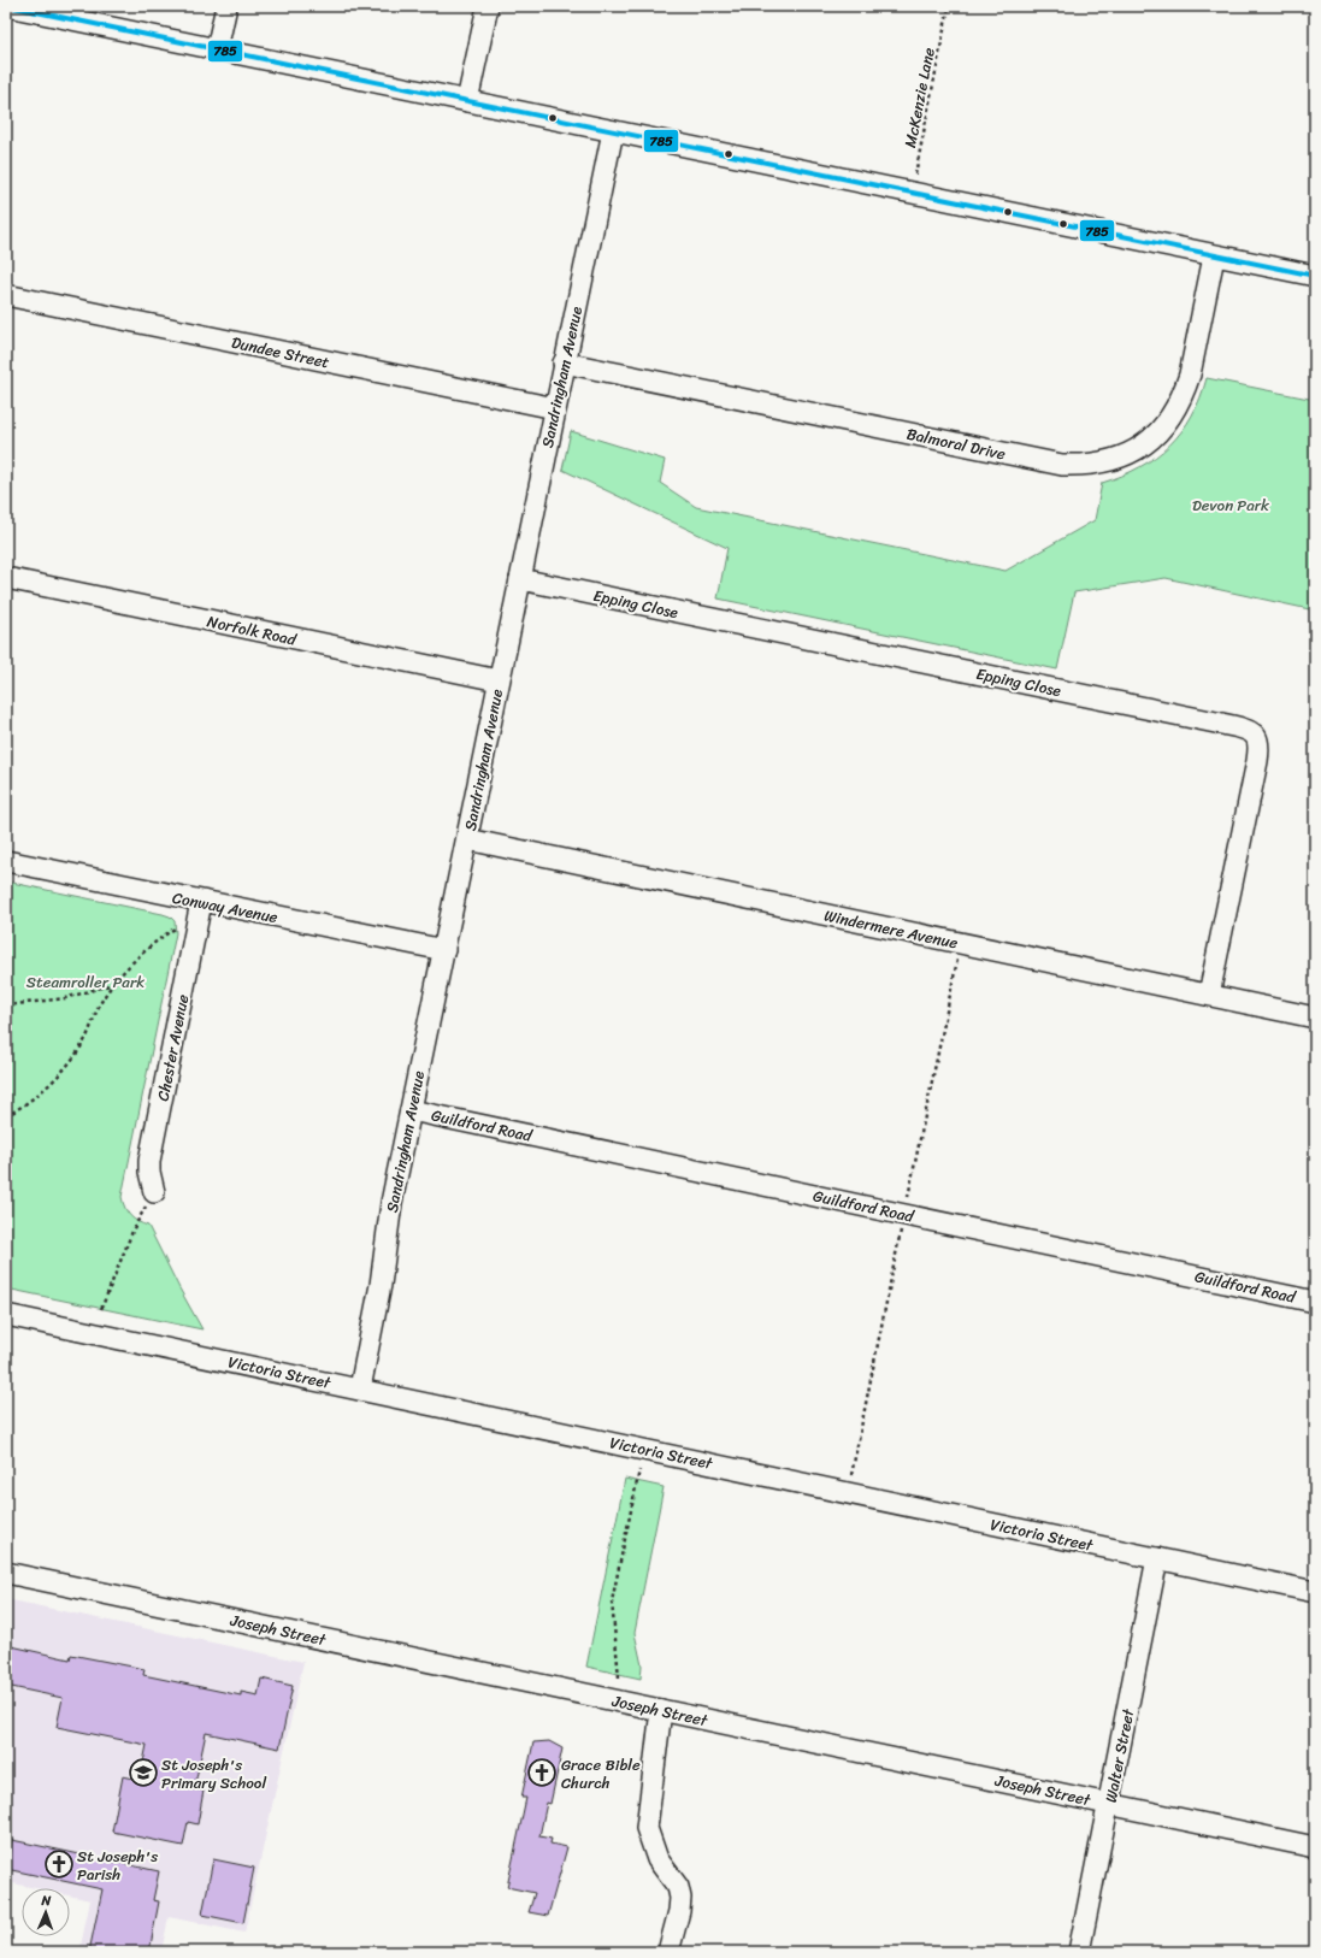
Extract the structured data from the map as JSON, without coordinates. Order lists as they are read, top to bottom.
{
  "streets": {
    "street": [
      "Dundee Street",
      "Sandringham Avenue",
      "Balmoral Drive",
      "Epping Close",
      "Norfolk Road",
      "Conway Avenue",
      "Windermere Avenue",
      "Chester Avenue",
      "Guildford Road",
      "Victoria Street",
      "Joseph Street",
      "Walter Street"
    ],
    "path": ["McKenzie Lane"]
  },
  "crossings": [
    ["Dundee Street", "Sandringham Avenue"],
    ["Sandringham Avenue", "Balmoral Drive"],
    ["Sandringham Avenue", "Epping Close"],
    ["Sandringham Avenue", "Norfolk Road"],
    ["Sandringham Avenue", "Conway Avenue"],
    ["Sandringham Avenue", "Windermere Avenue"],
    ["Sandringham Avenue", "Guildford Road"],
    ["Sandringham Avenue", "Victoria Street"],
    ["Epping Close", "Windermere Avenue"],
    ["Conway Avenue", "Chester Avenue"],
    ["Victoria Street", "Walter Street"],
    ["Joseph Street", "Walter Street"]
  ],
  "parks": ["Devon Park", "Steamroller Park"],
  "places": {
    "school or university": ["St Joseph's Primary School"],
    "church": ["Grace Bible Church", "St Joseph's Parish"]
  },
  "lines": ["transit line 785"],
  "north": "top"
}
